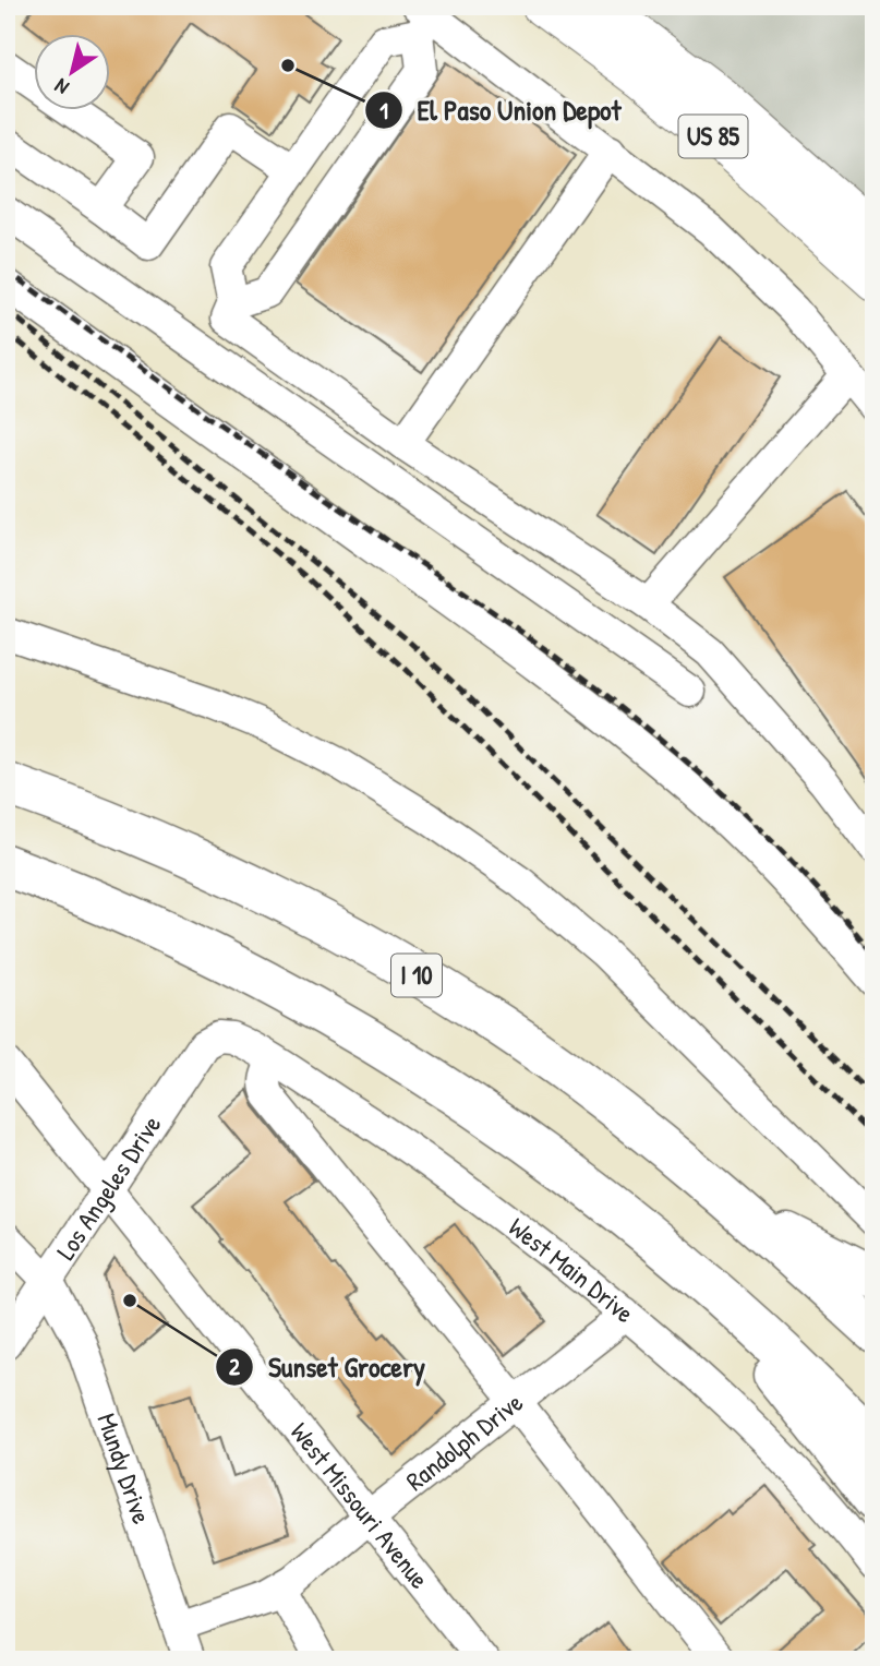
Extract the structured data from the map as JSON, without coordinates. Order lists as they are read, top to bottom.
{
  "streets": {
    "highway": ["I 10"],
    "main road": ["US 85"],
    "street": [
      "Los Angeles Drive",
      "West Main Drive",
      "Randolph Drive",
      "Mundy Drive",
      "West Missouri Avenue"
    ]
  },
  "crossings": [
    ["Los Angeles Drive", "West Main Drive"],
    ["Los Angeles Drive", "Mundy Drive"],
    ["Los Angeles Drive", "West Missouri Avenue"],
    ["West Main Drive", "Randolph Drive"],
    ["Randolph Drive", "Mundy Drive"],
    ["Randolph Drive", "West Missouri Avenue"]
  ],
  "places": ["El Paso Union Depot", "Sunset Grocery"],
  "north": "bottom left"
}
